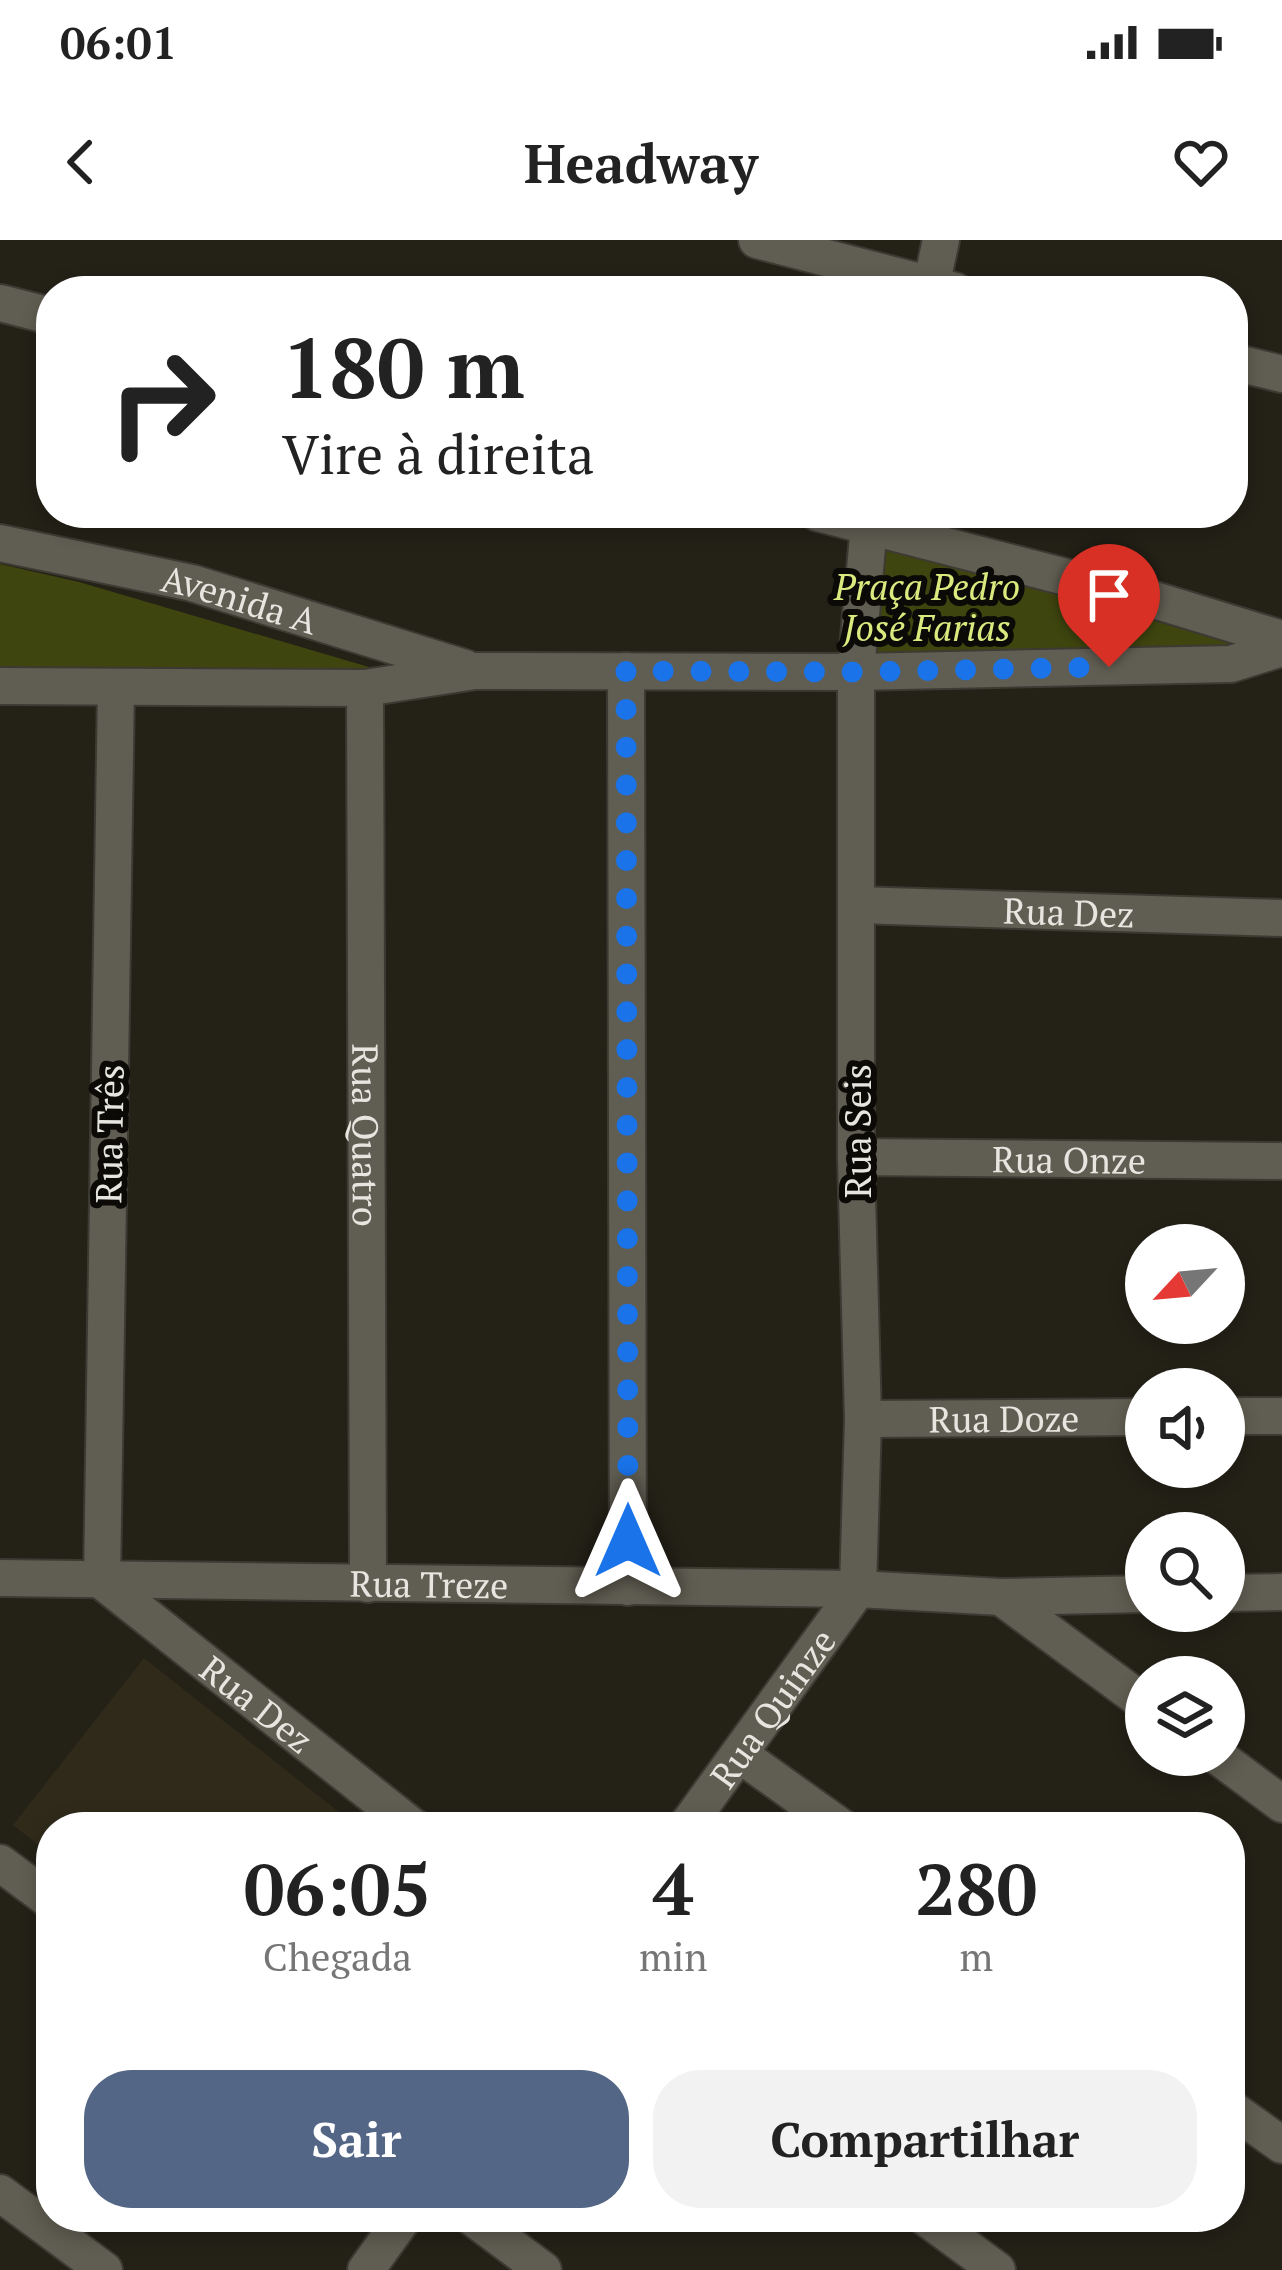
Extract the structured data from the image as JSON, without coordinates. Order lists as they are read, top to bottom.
{
  "streets": {
    "street": [
      "Avenida A",
      "Rua Dez",
      "Rua Seis",
      "Rua Três",
      "Rua Quatro",
      "Rua Onze",
      "Rua Doze",
      "Rua Treze",
      "Rua Quinze"
    ]
  },
  "crossings": [
    ["Rua Dez", "Rua Seis"],
    ["Rua Dez", "Rua Três"],
    ["Rua Dez", "Rua Treze"],
    ["Rua Seis", "Rua Onze"],
    ["Rua Seis", "Rua Doze"],
    ["Rua Seis", "Rua Treze"],
    ["Rua Seis", "Rua Quinze"],
    ["Rua Três", "Rua Treze"],
    ["Rua Quatro", "Rua Treze"],
    ["Rua Treze", "Rua Quinze"]
  ],
  "parks": ["Praça Pedro José Farias"],
  "north": "bottom left",
  "page": {
    "status": "06:01",
    "header": "Headway",
    "turn": ["180 m", "Vire à direita"],
    "eta": [
      "06:05",
      "Chegada",
      "4",
      "min",
      "280",
      "m"
    ],
    "buttons": ["Sair", "Compartilhar"]
  }
}
